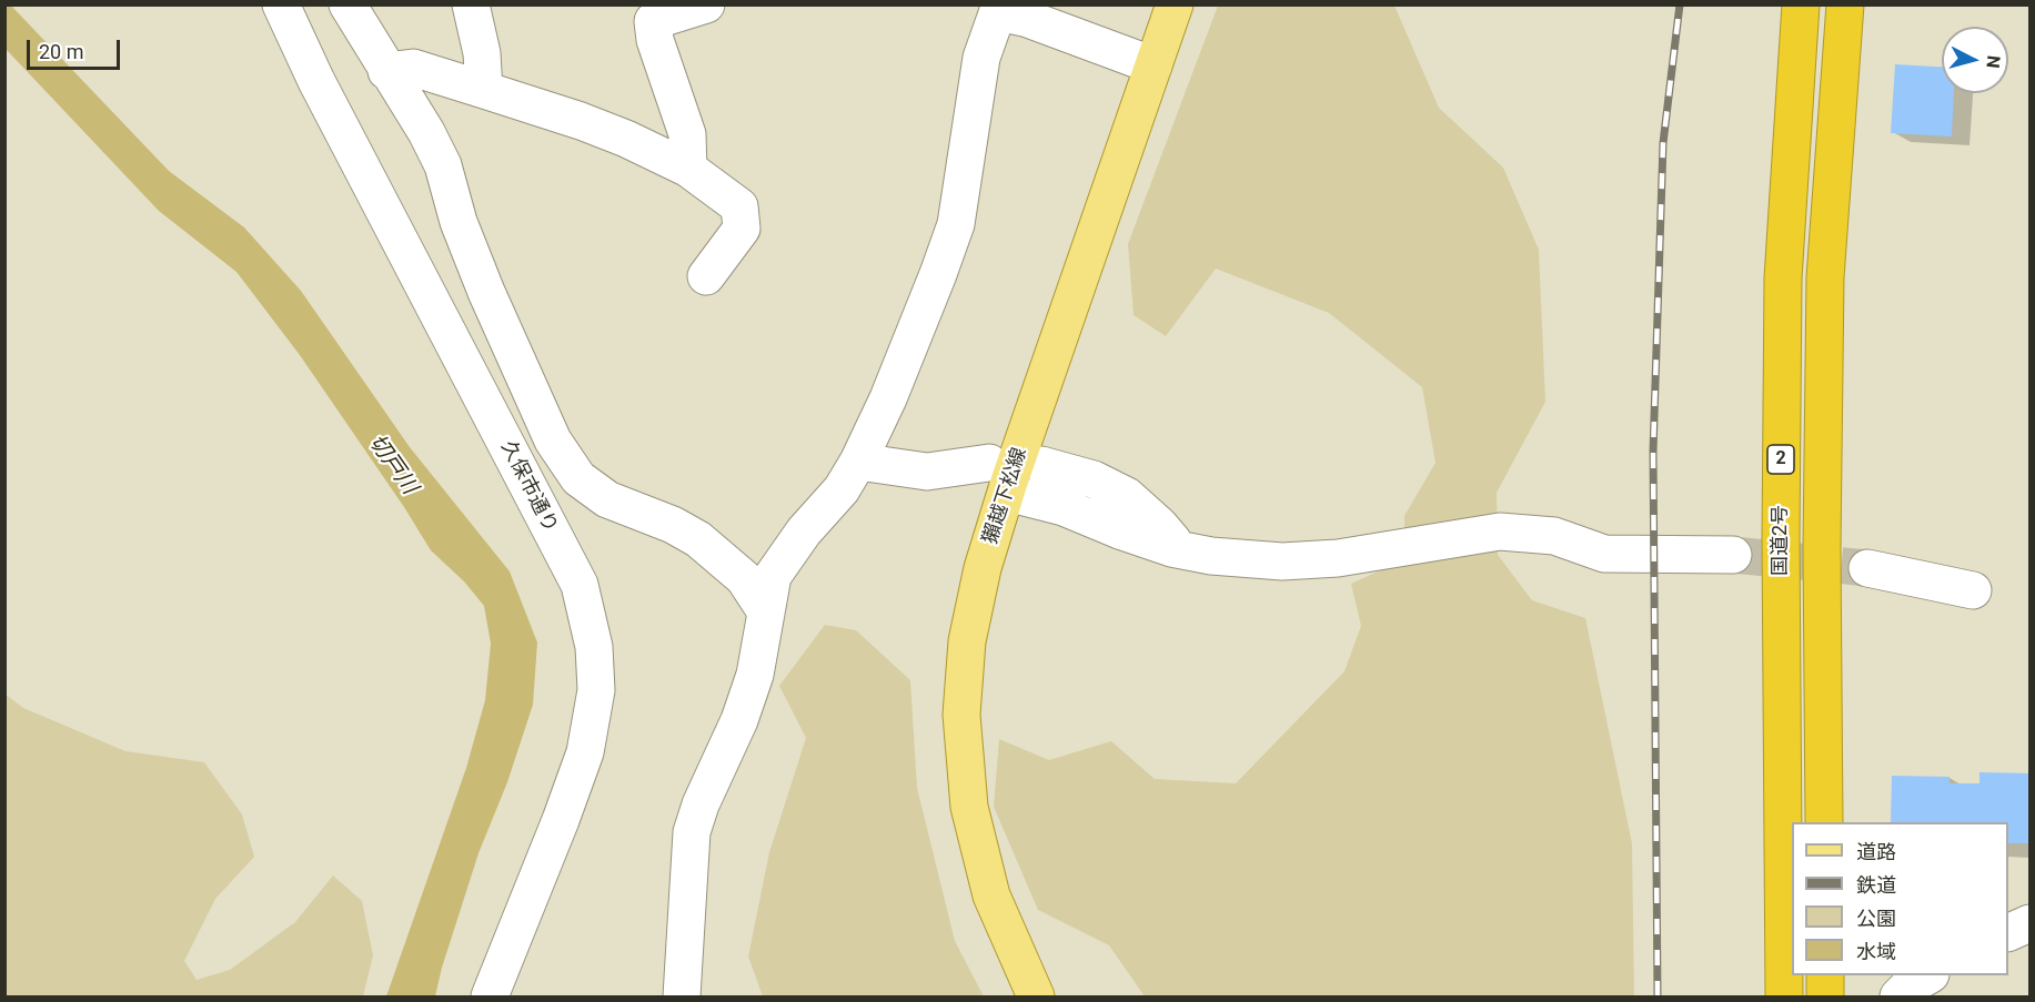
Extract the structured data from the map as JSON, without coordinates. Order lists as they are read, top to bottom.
{
  "streets": {
    "highway": ["2", "国道2号"],
    "main road": ["獺越下松線"],
    "street": ["久保市通り"]
  },
  "water": ["切戸川"],
  "legend": [
    "道路",
    "鉄道",
    "公園",
    "水域"
  ],
  "scale_bar": "20 m",
  "north": "right"
}
